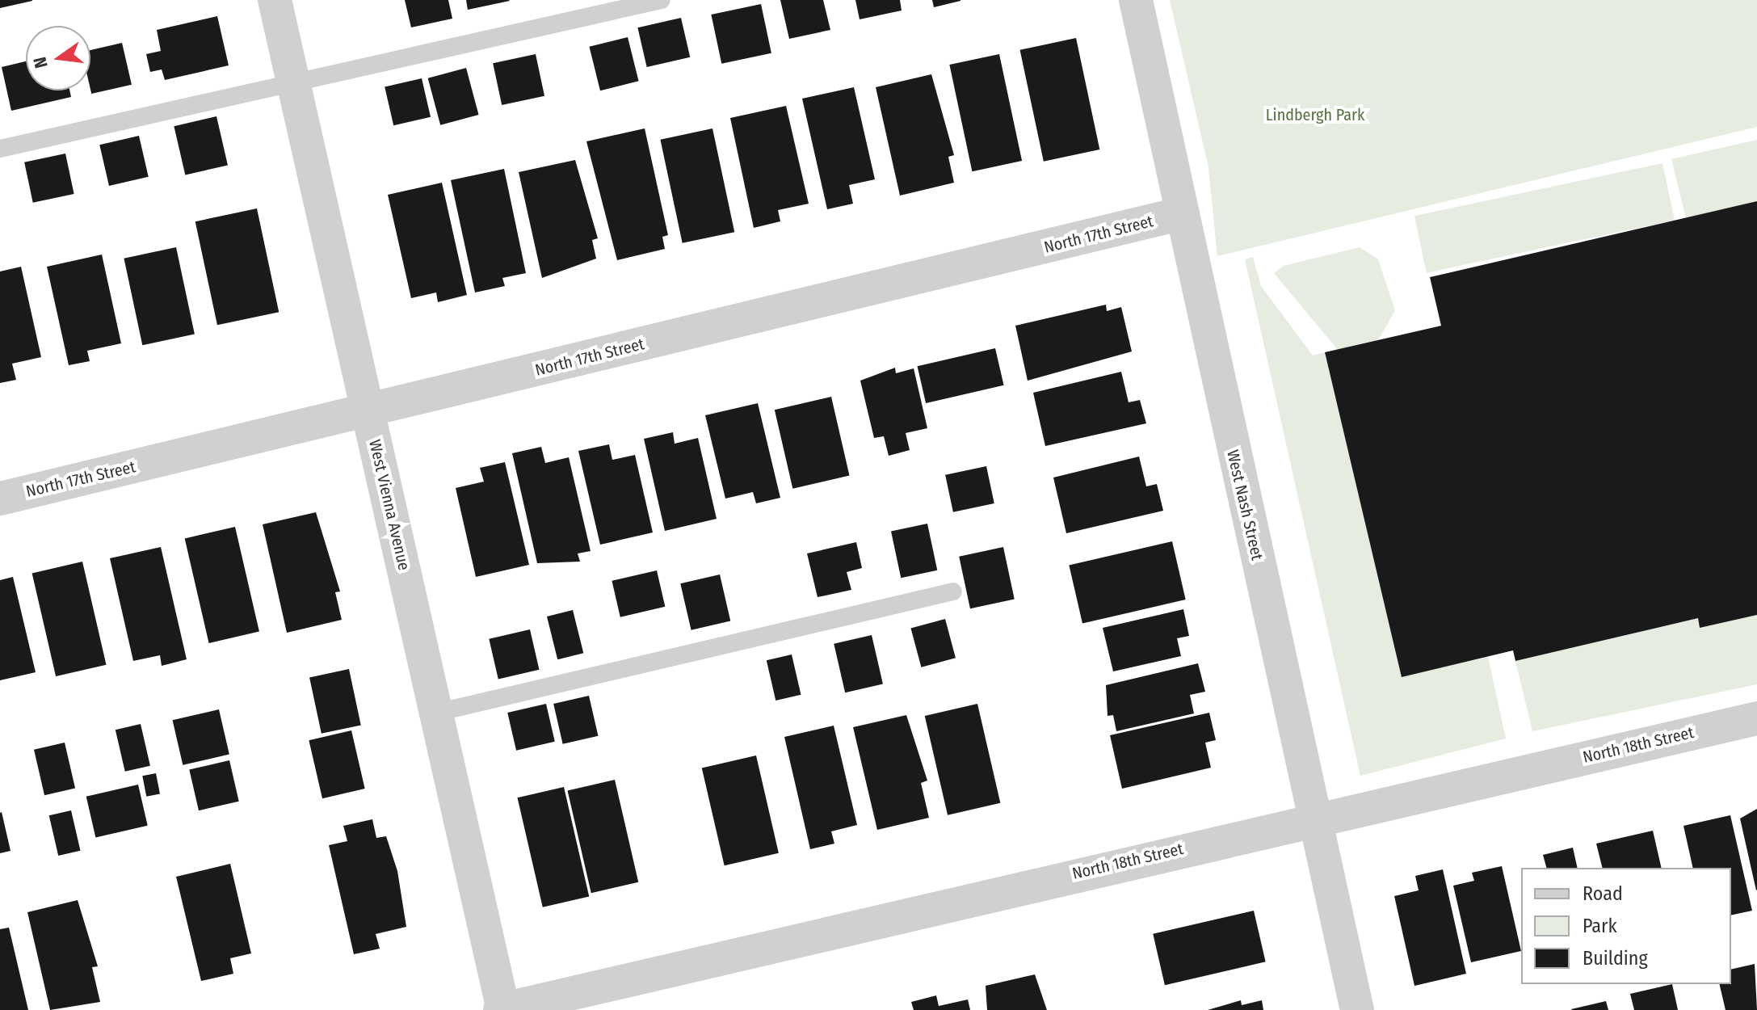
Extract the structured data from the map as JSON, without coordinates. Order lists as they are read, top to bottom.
{
  "streets": {
    "street": [
      "North 17th Street",
      "West Vienna Avenue",
      "West Nash Street",
      "North 18th Street"
    ]
  },
  "crossings": [
    ["North 17th Street", "West Vienna Avenue"],
    ["North 17th Street", "West Nash Street"],
    ["West Vienna Avenue", "North 18th Street"],
    ["West Nash Street", "North 18th Street"]
  ],
  "parks": ["Lindbergh Park"],
  "legend": ["Road", "Park", "Building"],
  "north": "left"
}
